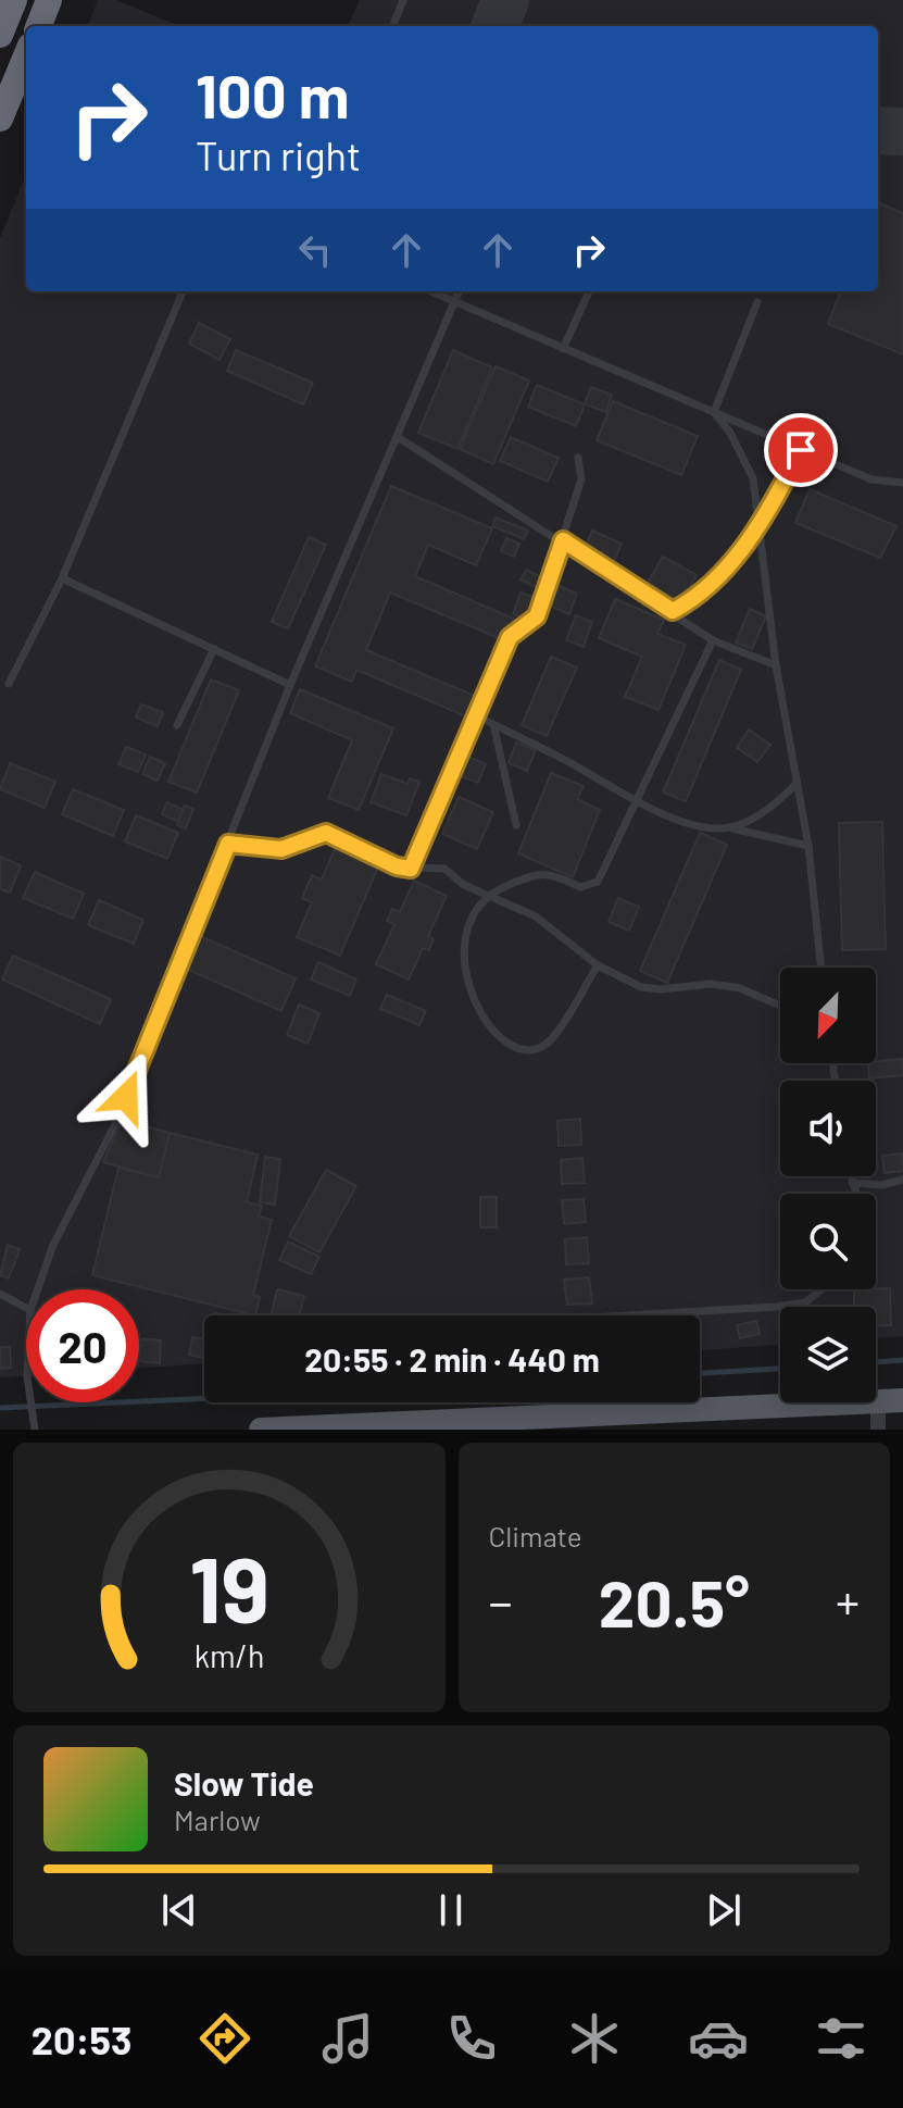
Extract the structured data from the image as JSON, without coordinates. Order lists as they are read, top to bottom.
{
  "north": "bottom left",
  "page": {
    "turn": ["100 m", "Turn right"],
    "limit": "20",
    "trip": "20:55 · 2 min · 440 m",
    "tile": "Climate",
    "heat": ["−", "20.5°", "+"],
    "song": ["Slow Tide", "Marlow"],
    "tabs": "20:53",
    "gauge": ["19", "km/h"]
  }
}
